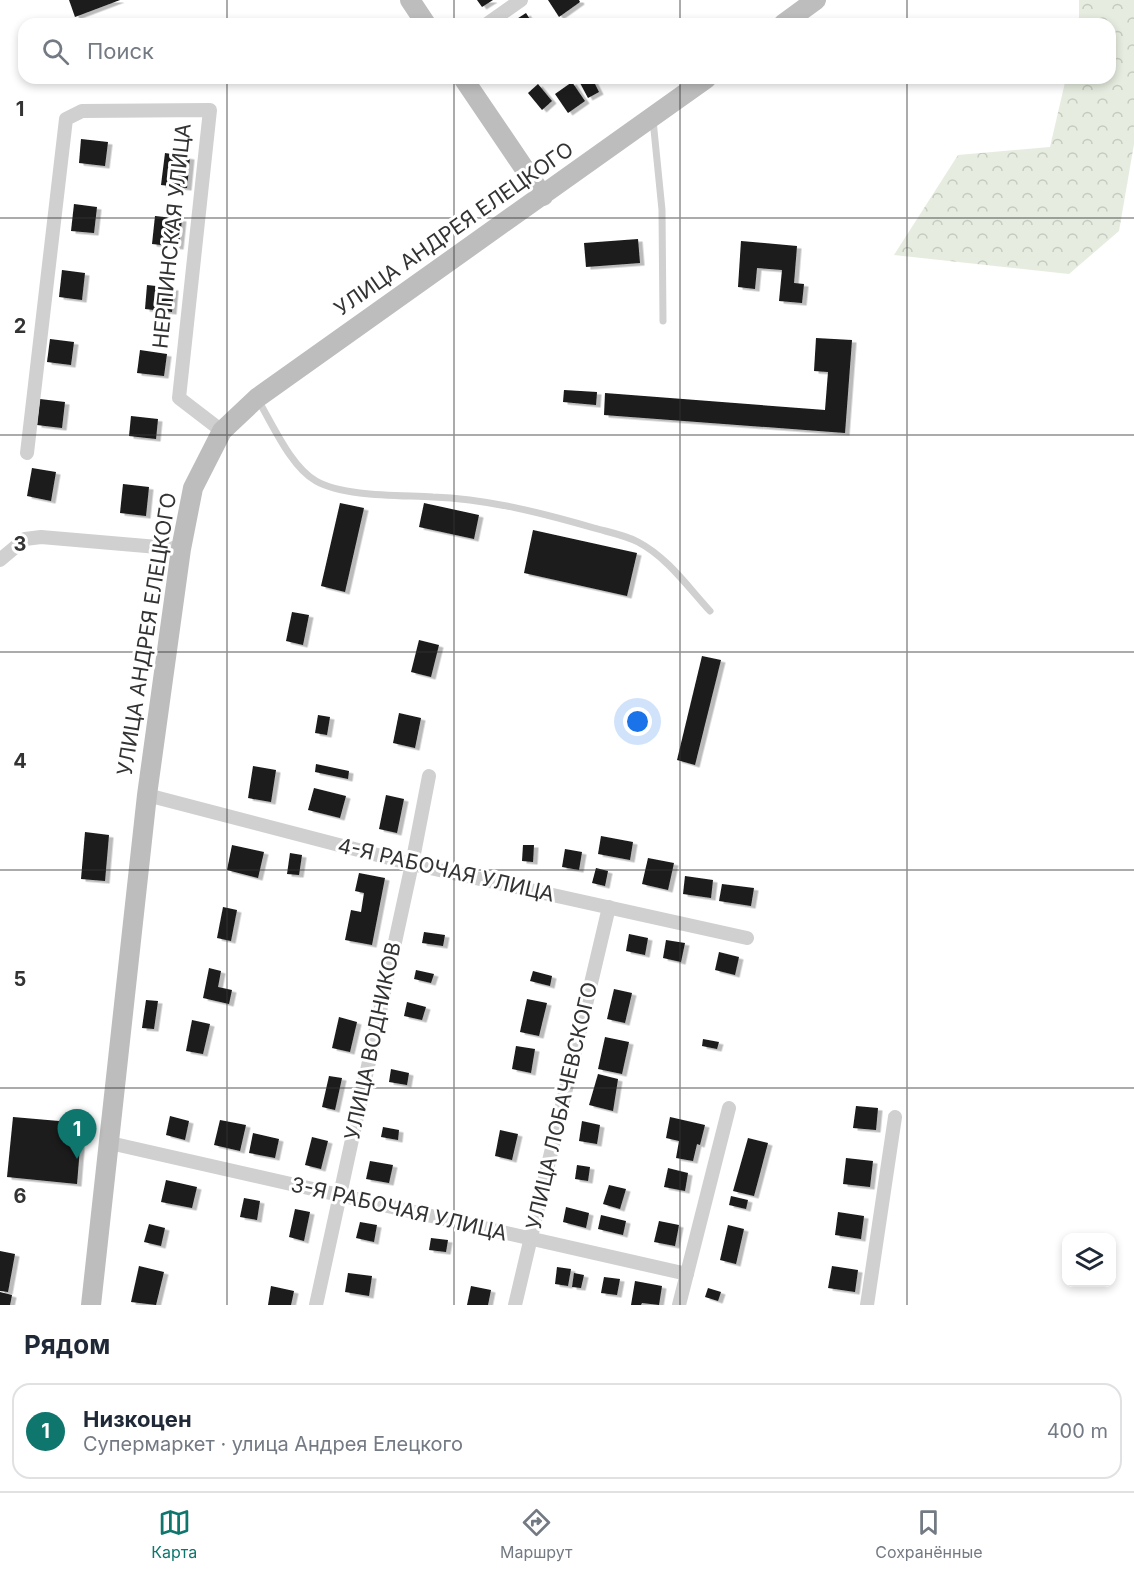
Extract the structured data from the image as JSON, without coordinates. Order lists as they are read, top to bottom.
{
  "streets": {
    "main road": ["УЛИЦА АНДРЕЯ ЕЛЕЦКОГО"],
    "street": [
      "НЕРПИНСКАЯ УЛИЦА",
      "4-Я РАБОЧАЯ УЛИЦА",
      "УЛИЦА ВОДНИКОВ",
      "УЛИЦА ЛОБАЧЕВСКОГО",
      "3-Я РАБОЧАЯ УЛИЦА"
    ]
  },
  "crossings": [
    ["УЛИЦА АНДРЕЯ ЕЛЕЦКОГО", "НЕРПИНСКАЯ УЛИЦА"],
    ["УЛИЦА АНДРЕЯ ЕЛЕЦКОГО", "4-Я РАБОЧАЯ УЛИЦА"],
    ["УЛИЦА АНДРЕЯ ЕЛЕЦКОГО", "3-Я РАБОЧАЯ УЛИЦА"],
    ["4-Я РАБОЧАЯ УЛИЦА", "УЛИЦА ВОДНИКОВ"],
    ["4-Я РАБОЧАЯ УЛИЦА", "УЛИЦА ЛОБАЧЕВСКОГО"],
    ["УЛИЦА ВОДНИКОВ", "3-Я РАБОЧАЯ УЛИЦА"],
    ["УЛИЦА ЛОБАЧЕВСКОГО", "3-Я РАБОЧАЯ УЛИЦА"]
  ],
  "page": {
    "search": "Поиск",
    "pins": "1",
    "heading": "Рядом",
    "list": [
      {
        "mark": "1",
        "name": "Низкоцен",
        "note": "Супермаркет · улица Андрея Елецкого",
        "value": "400 m"
      }
    ],
    "nav": ["Карта", "Маршрут", "Сохранённые"]
  },
  "grid": {
    "rows": [
      "1",
      "2",
      "3",
      "4",
      "5",
      "6"
    ]
  }
}
